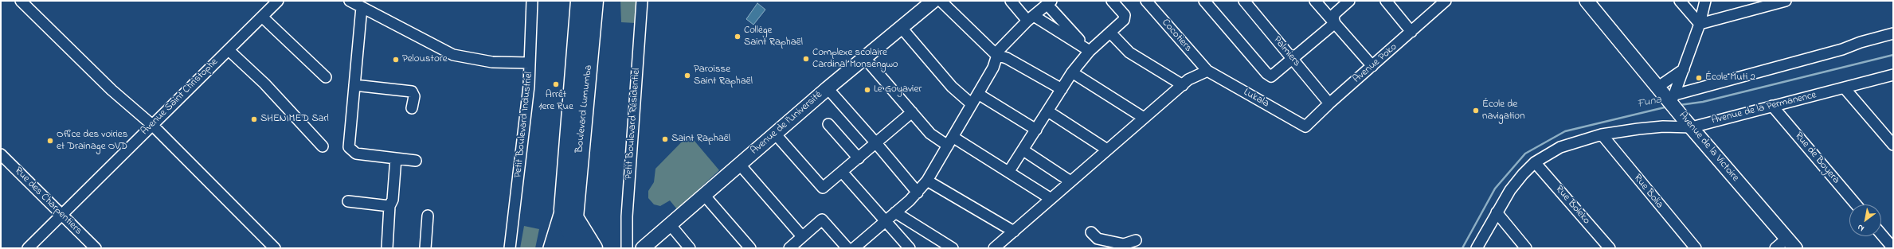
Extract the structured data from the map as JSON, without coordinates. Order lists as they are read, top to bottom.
{
  "streets": {
    "highway": ["Boulevard Lumumba"],
    "main road": ["Avenue de l’Université", "Avenue de la Victoire"],
    "street": [
      "Cocotiers",
      "Palmiers",
      "Avenue Poko",
      "Avenue Saint Christophe",
      "Lukala",
      "Avenue de la Permanence",
      "Petit Boulevard Résidentiel",
      "Petit Boulevard Industriel",
      "Rue de Boyera",
      "Rue Bolia",
      "Rue des Charpentiers",
      "Rue Boleko"
    ]
  },
  "crossings": [
    ["Cocotiers", "Lukala"],
    ["Palmiers", "Avenue Poko"],
    ["Avenue Poko", "Lukala"],
    ["Avenue Saint Christophe", "Rue des Charpentiers"],
    ["Avenue de la Permanence", "Avenue de la Victoire"],
    ["Avenue de la Permanence", "Rue de Boyera"],
    ["Avenue de la Permanence", "Rue Bolia"],
    ["Avenue de la Permanence", "Rue Boleko"]
  ],
  "water": ["Funa"],
  "places": [
    "Collège Saint Raphaël",
    "Complexe scolaire Cardinal Monsengwo",
    "Peloustore",
    "Paroisse Saint Raphaël",
    "École Muti 2",
    "Arrêt 1ere Rue",
    "Le Goyavier",
    "École de navigation",
    "SHENIMED Sarl",
    "Saint Raphaël",
    "Office des voiries et Drainage OVD"
  ],
  "north": "bottom left"
}
